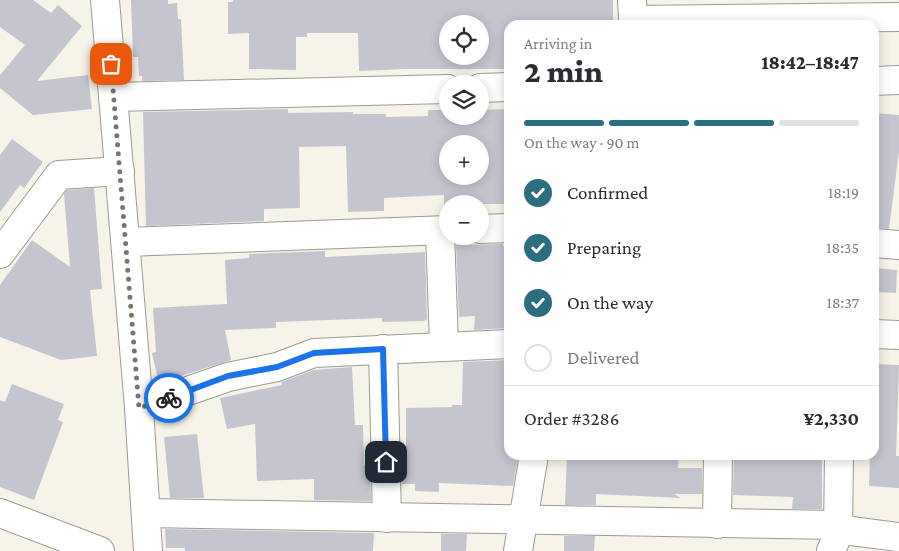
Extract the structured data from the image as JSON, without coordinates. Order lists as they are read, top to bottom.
{
  "page": {
    "map_buttons": ["+", "−"],
    "heading": ["2 min", "Arriving in", "18:42–18:47"],
    "panel": ["Order #3286", "¥2,330"],
    "bar": "On the way · 90 m",
    "list": [
      ["Confirmed", "18:19"],
      ["Preparing", "18:35"],
      ["On the way", "18:37"],
      "Delivered"
    ]
  }
}
